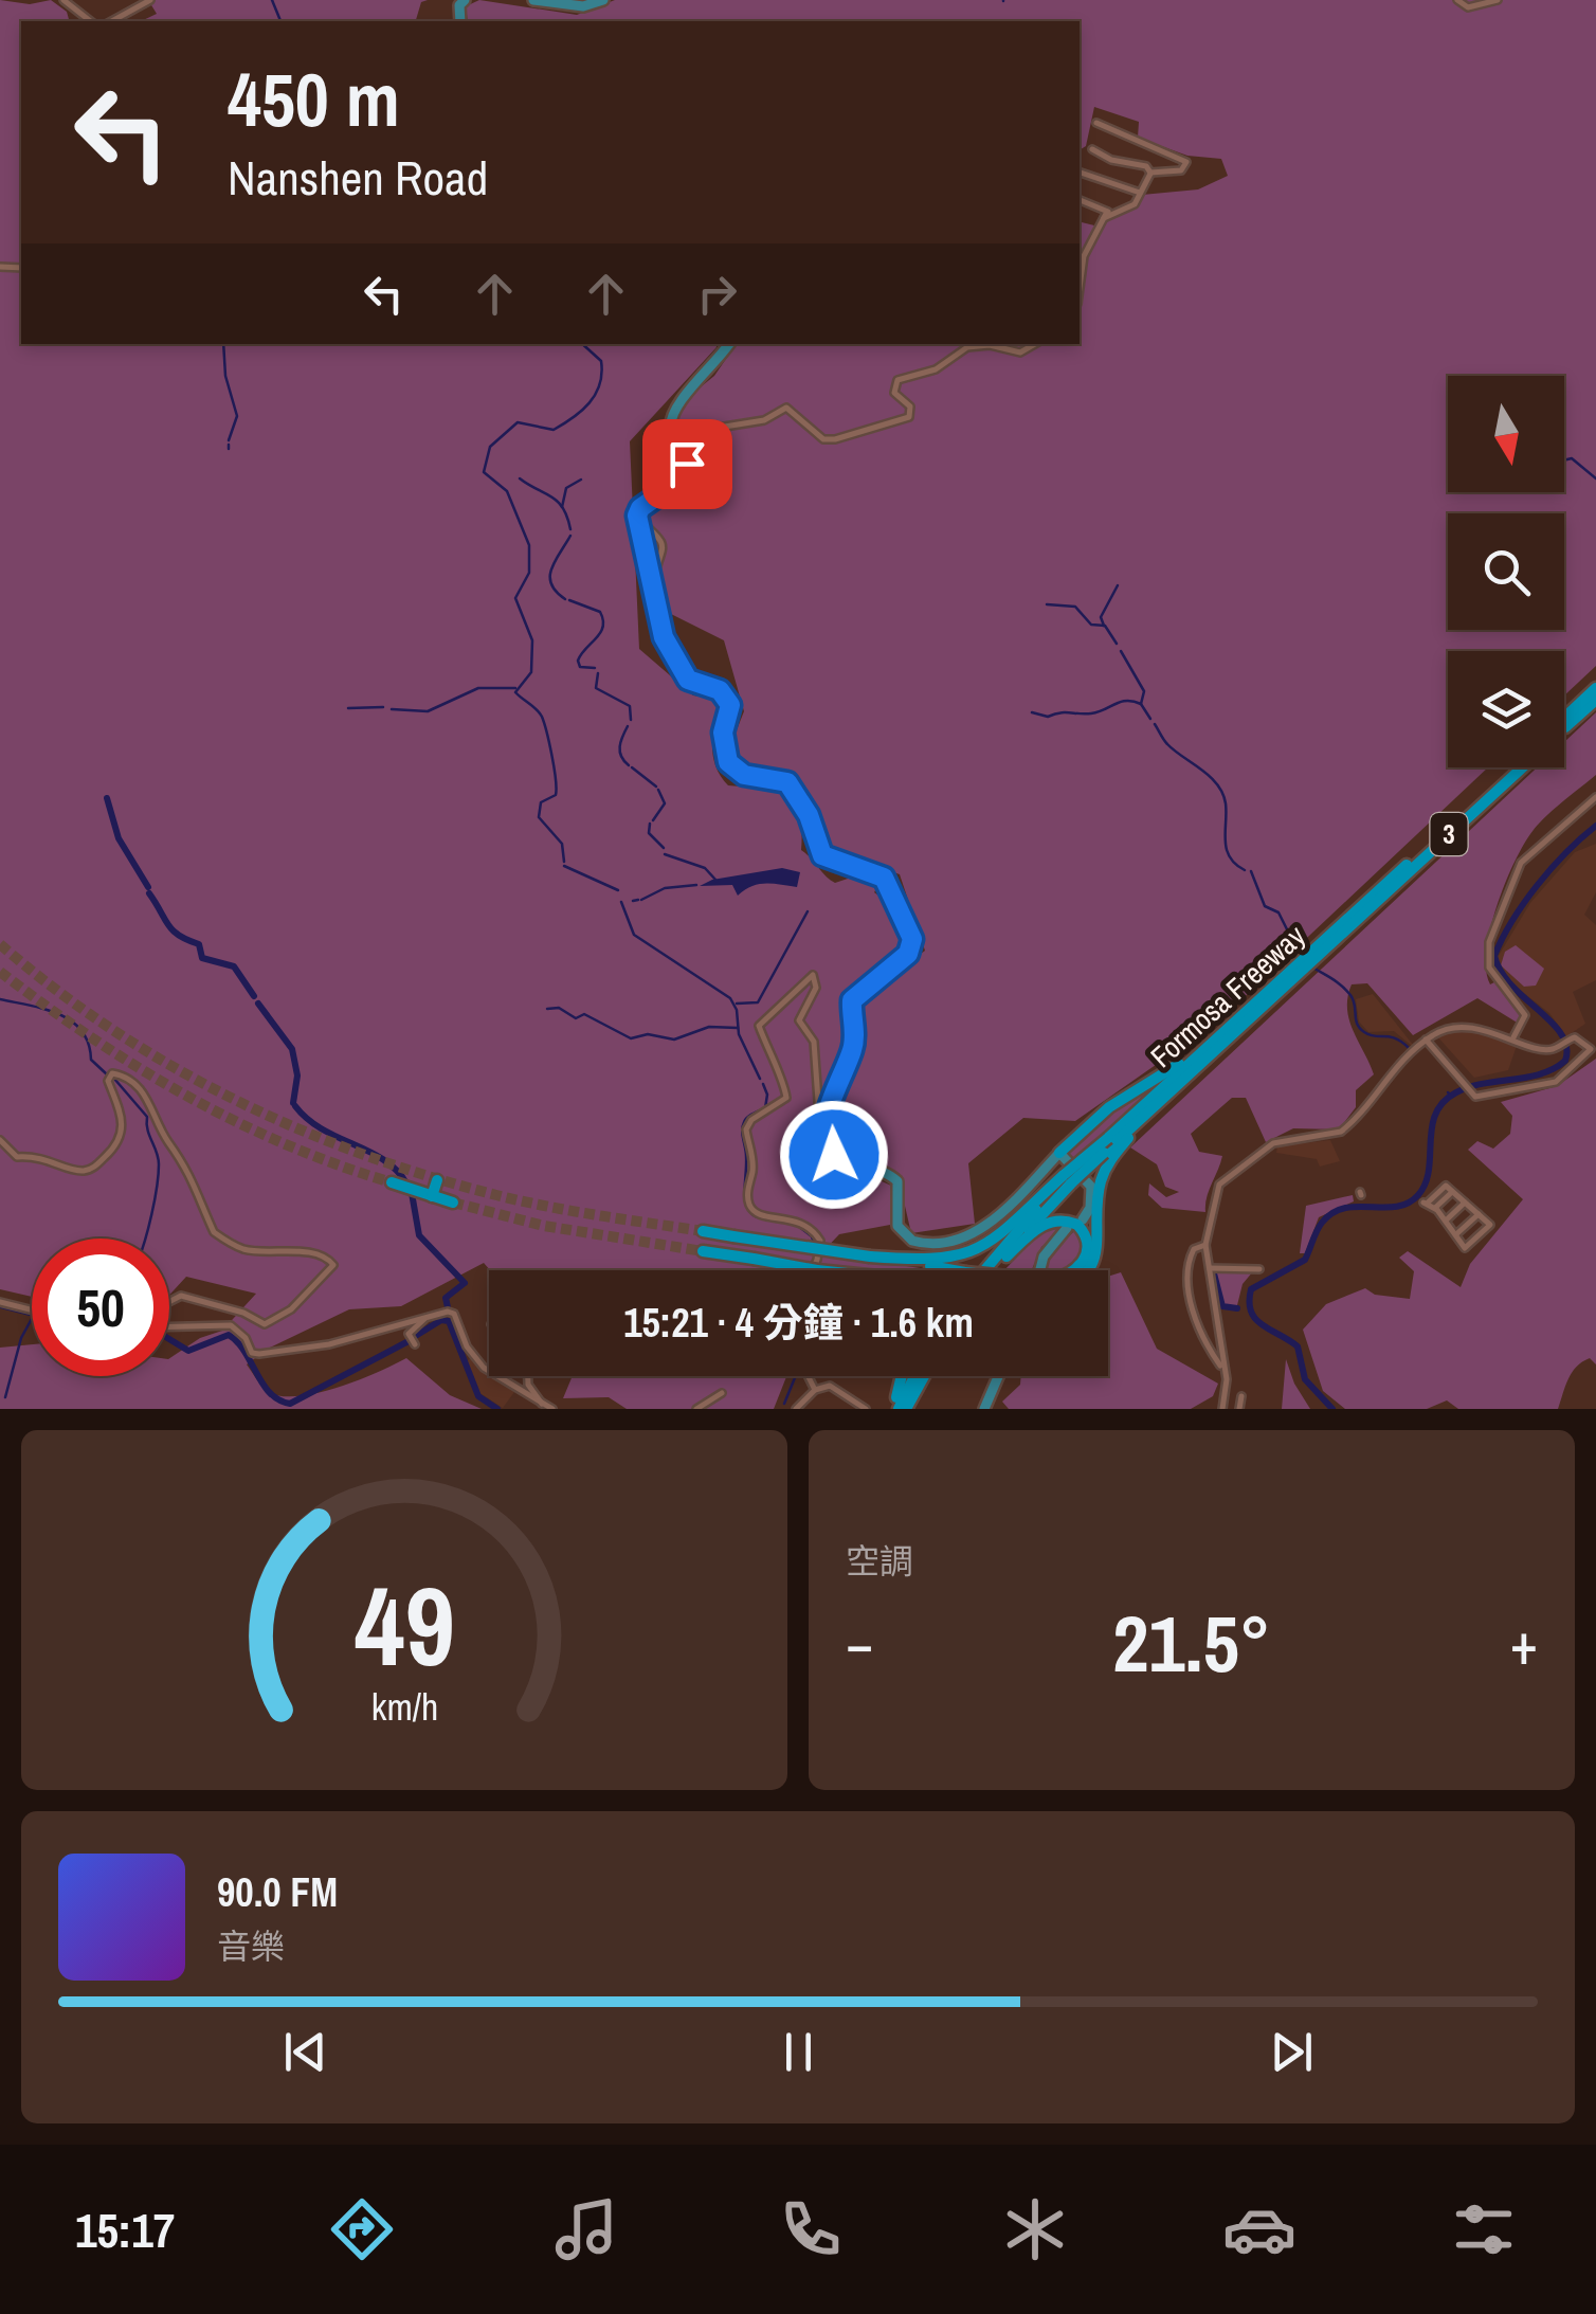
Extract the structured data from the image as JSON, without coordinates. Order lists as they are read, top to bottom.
{
  "streets": {
    "highway": ["3", "Formosa Freeway"]
  },
  "north": "bottom",
  "page": {
    "turn": ["450 m", "Nanshen Road"],
    "limit": "50",
    "trip": "15:21 · 4 分鐘 · 1.6 km",
    "tile": "空調",
    "heat": ["−", "21.5°", "+"],
    "song": ["90.0 FM", "音樂"],
    "tabs": "15:17",
    "gauge": ["49", "km/h"]
  }
}
